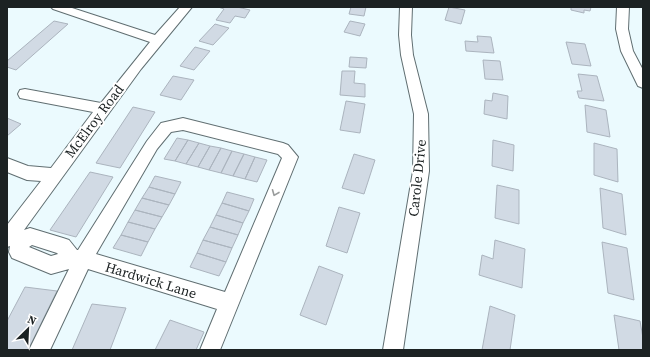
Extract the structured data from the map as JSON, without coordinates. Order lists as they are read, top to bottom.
{
  "streets": {
    "street": ["McElroy Road", "Carole Drive", "Hardwick Lane"]
  },
  "north": "top right"
}
